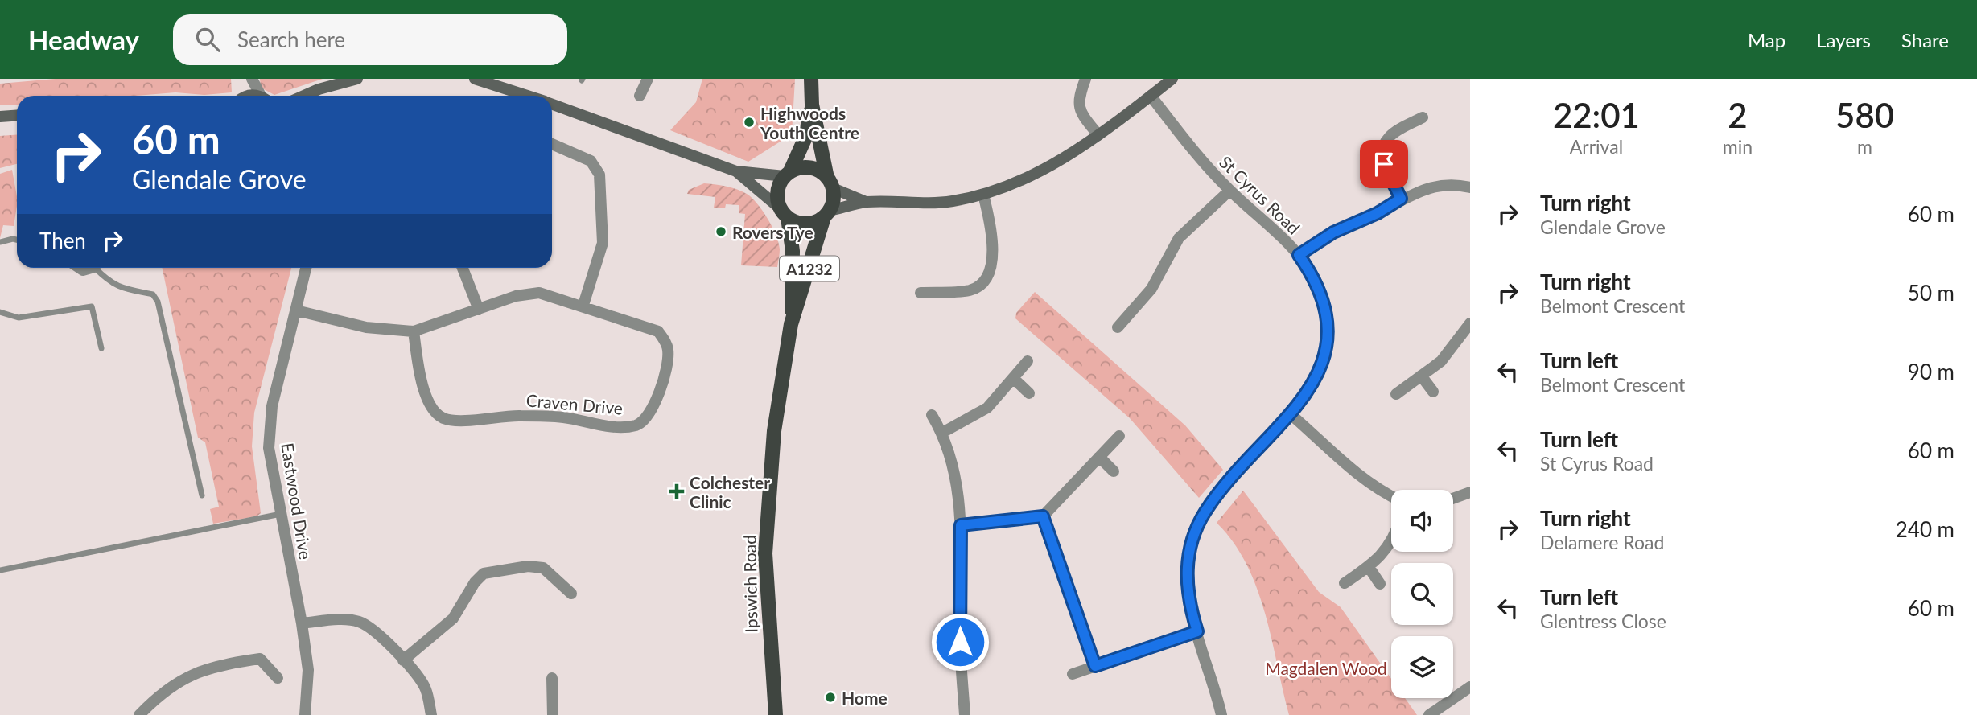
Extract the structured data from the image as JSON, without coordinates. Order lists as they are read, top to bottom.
{
  "streets": {
    "main road": ["A1232", "Ipswich Road"],
    "street": ["St Cyrus Road", "Craven Drive", "Eastwood Drive"]
  },
  "crossings": [
    ["A1232", "Ipswich Road"],
    ["Craven Drive", "Eastwood Drive"]
  ],
  "parks": ["Magdalen Wood"],
  "places": {
    "other": ["Highwoods Youth Centre", "Rovers Tye", "Home"],
    "health": ["Colchester Clinic"]
  },
  "page": {
    "header": "Headway",
    "search": "Search here",
    "nav": ["Map", "Layers", "Share"],
    "eta": [
      "22:01",
      "Arrival",
      "2",
      "min",
      "580",
      "m"
    ],
    "turn": ["60 m", "Glendale Grove"],
    "list": [
      {
        "name": "Turn right",
        "note": "Glendale Grove",
        "value": "60 m"
      },
      {
        "name": "Turn right",
        "note": "Belmont Crescent",
        "value": "50 m"
      },
      {
        "name": "Turn left",
        "note": "Belmont Crescent",
        "value": "90 m"
      },
      {
        "name": "Turn left",
        "note": "St Cyrus Road",
        "value": "60 m"
      },
      {
        "name": "Turn right",
        "note": "Delamere Road",
        "value": "240 m"
      },
      {
        "name": "Turn left",
        "note": "Glentress Close",
        "value": "60 m"
      }
    ],
    "then": "Then"
  }
}
